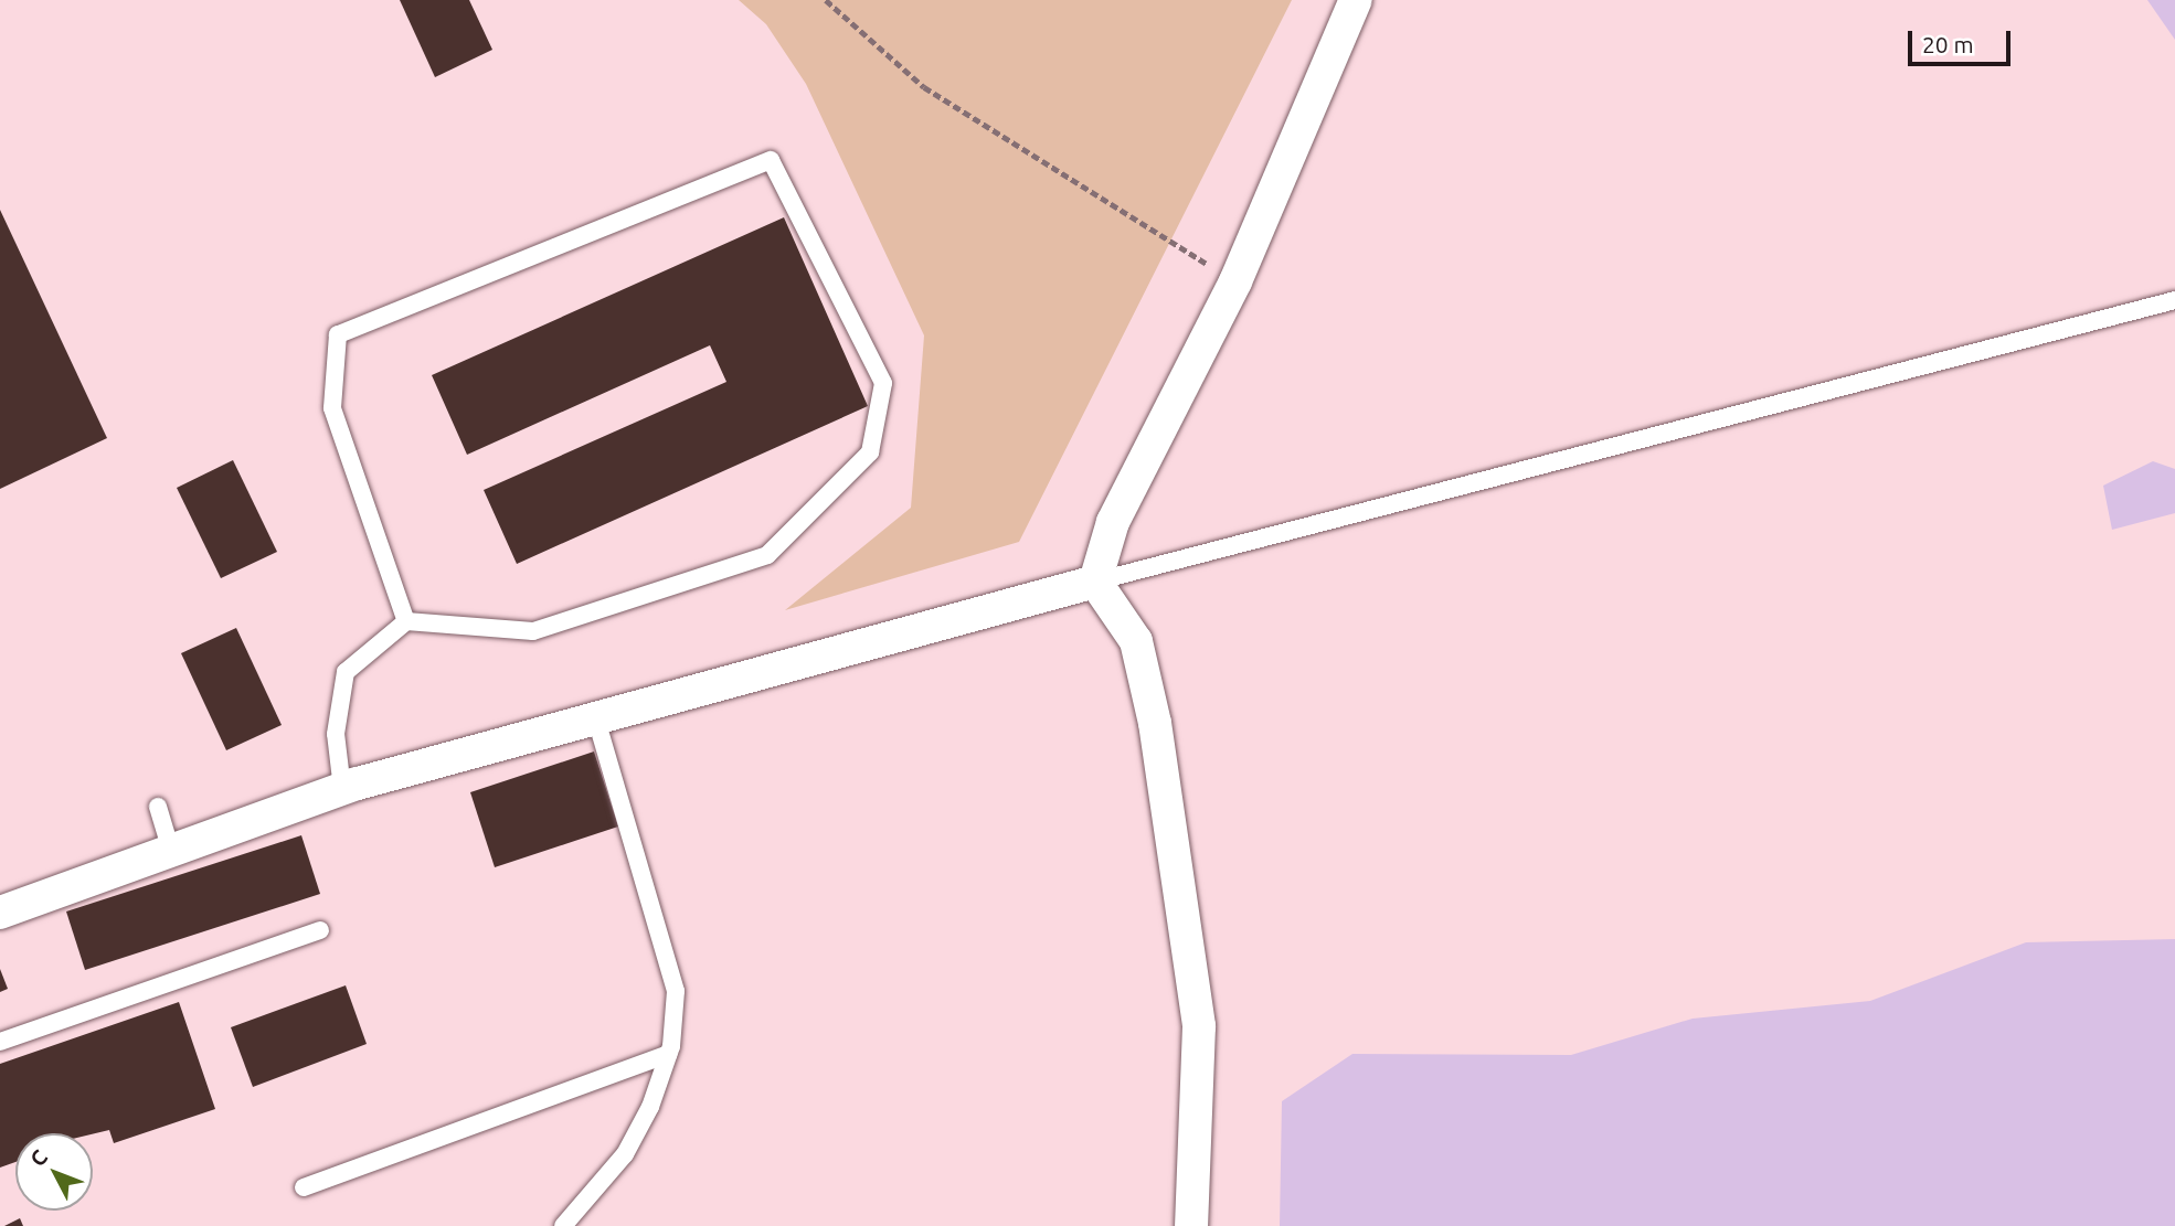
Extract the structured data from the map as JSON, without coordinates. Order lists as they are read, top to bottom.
{
  "scale_bar": "20 m",
  "north": "top left"
}
